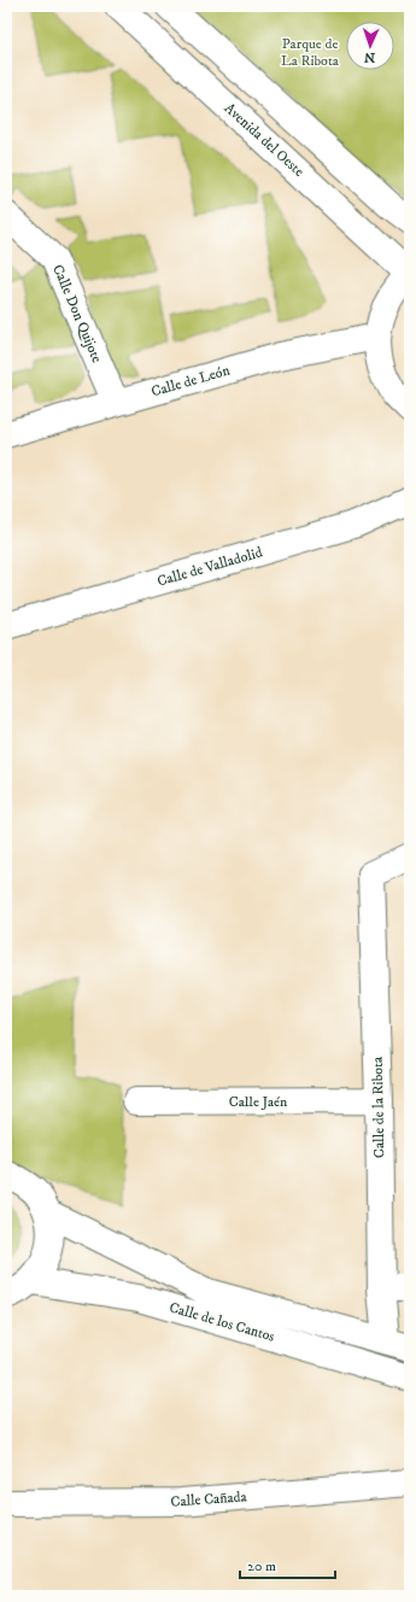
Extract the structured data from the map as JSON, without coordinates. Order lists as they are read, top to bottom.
{
  "streets": {
    "street": [
      "Avenida del Oeste",
      "Calle Don Quijote",
      "Calle de León",
      "Calle de Valladolid",
      "Calle Jaén",
      "Calle de la Ribota",
      "Calle de los Cantos",
      "Calle Cañada"
    ]
  },
  "crossings": [
    ["Calle Don Quijote", "Calle de León"],
    ["Calle Jaén", "Calle de la Ribota"],
    ["Calle de la Ribota", "Calle de los Cantos"]
  ],
  "parks": ["Parque de La Ribota"],
  "scale_bar": "20 m",
  "north": "bottom"
}
